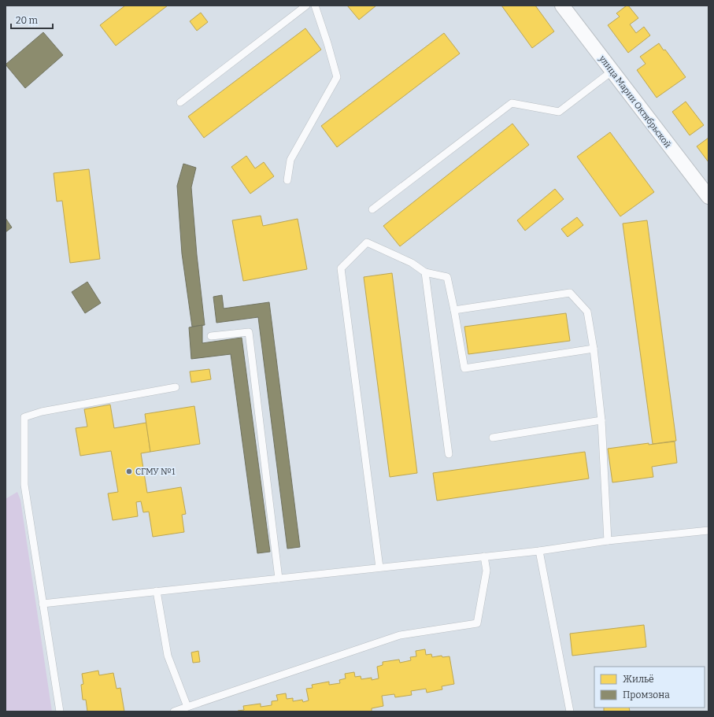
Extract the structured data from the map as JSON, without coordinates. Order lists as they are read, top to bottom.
{
  "streets": {
    "street": ["улица Марии Октябрьской"]
  },
  "places": ["СГМУ №1"],
  "legend": ["Жильё", "Промзона"],
  "scale_bar": "20 m"
}
